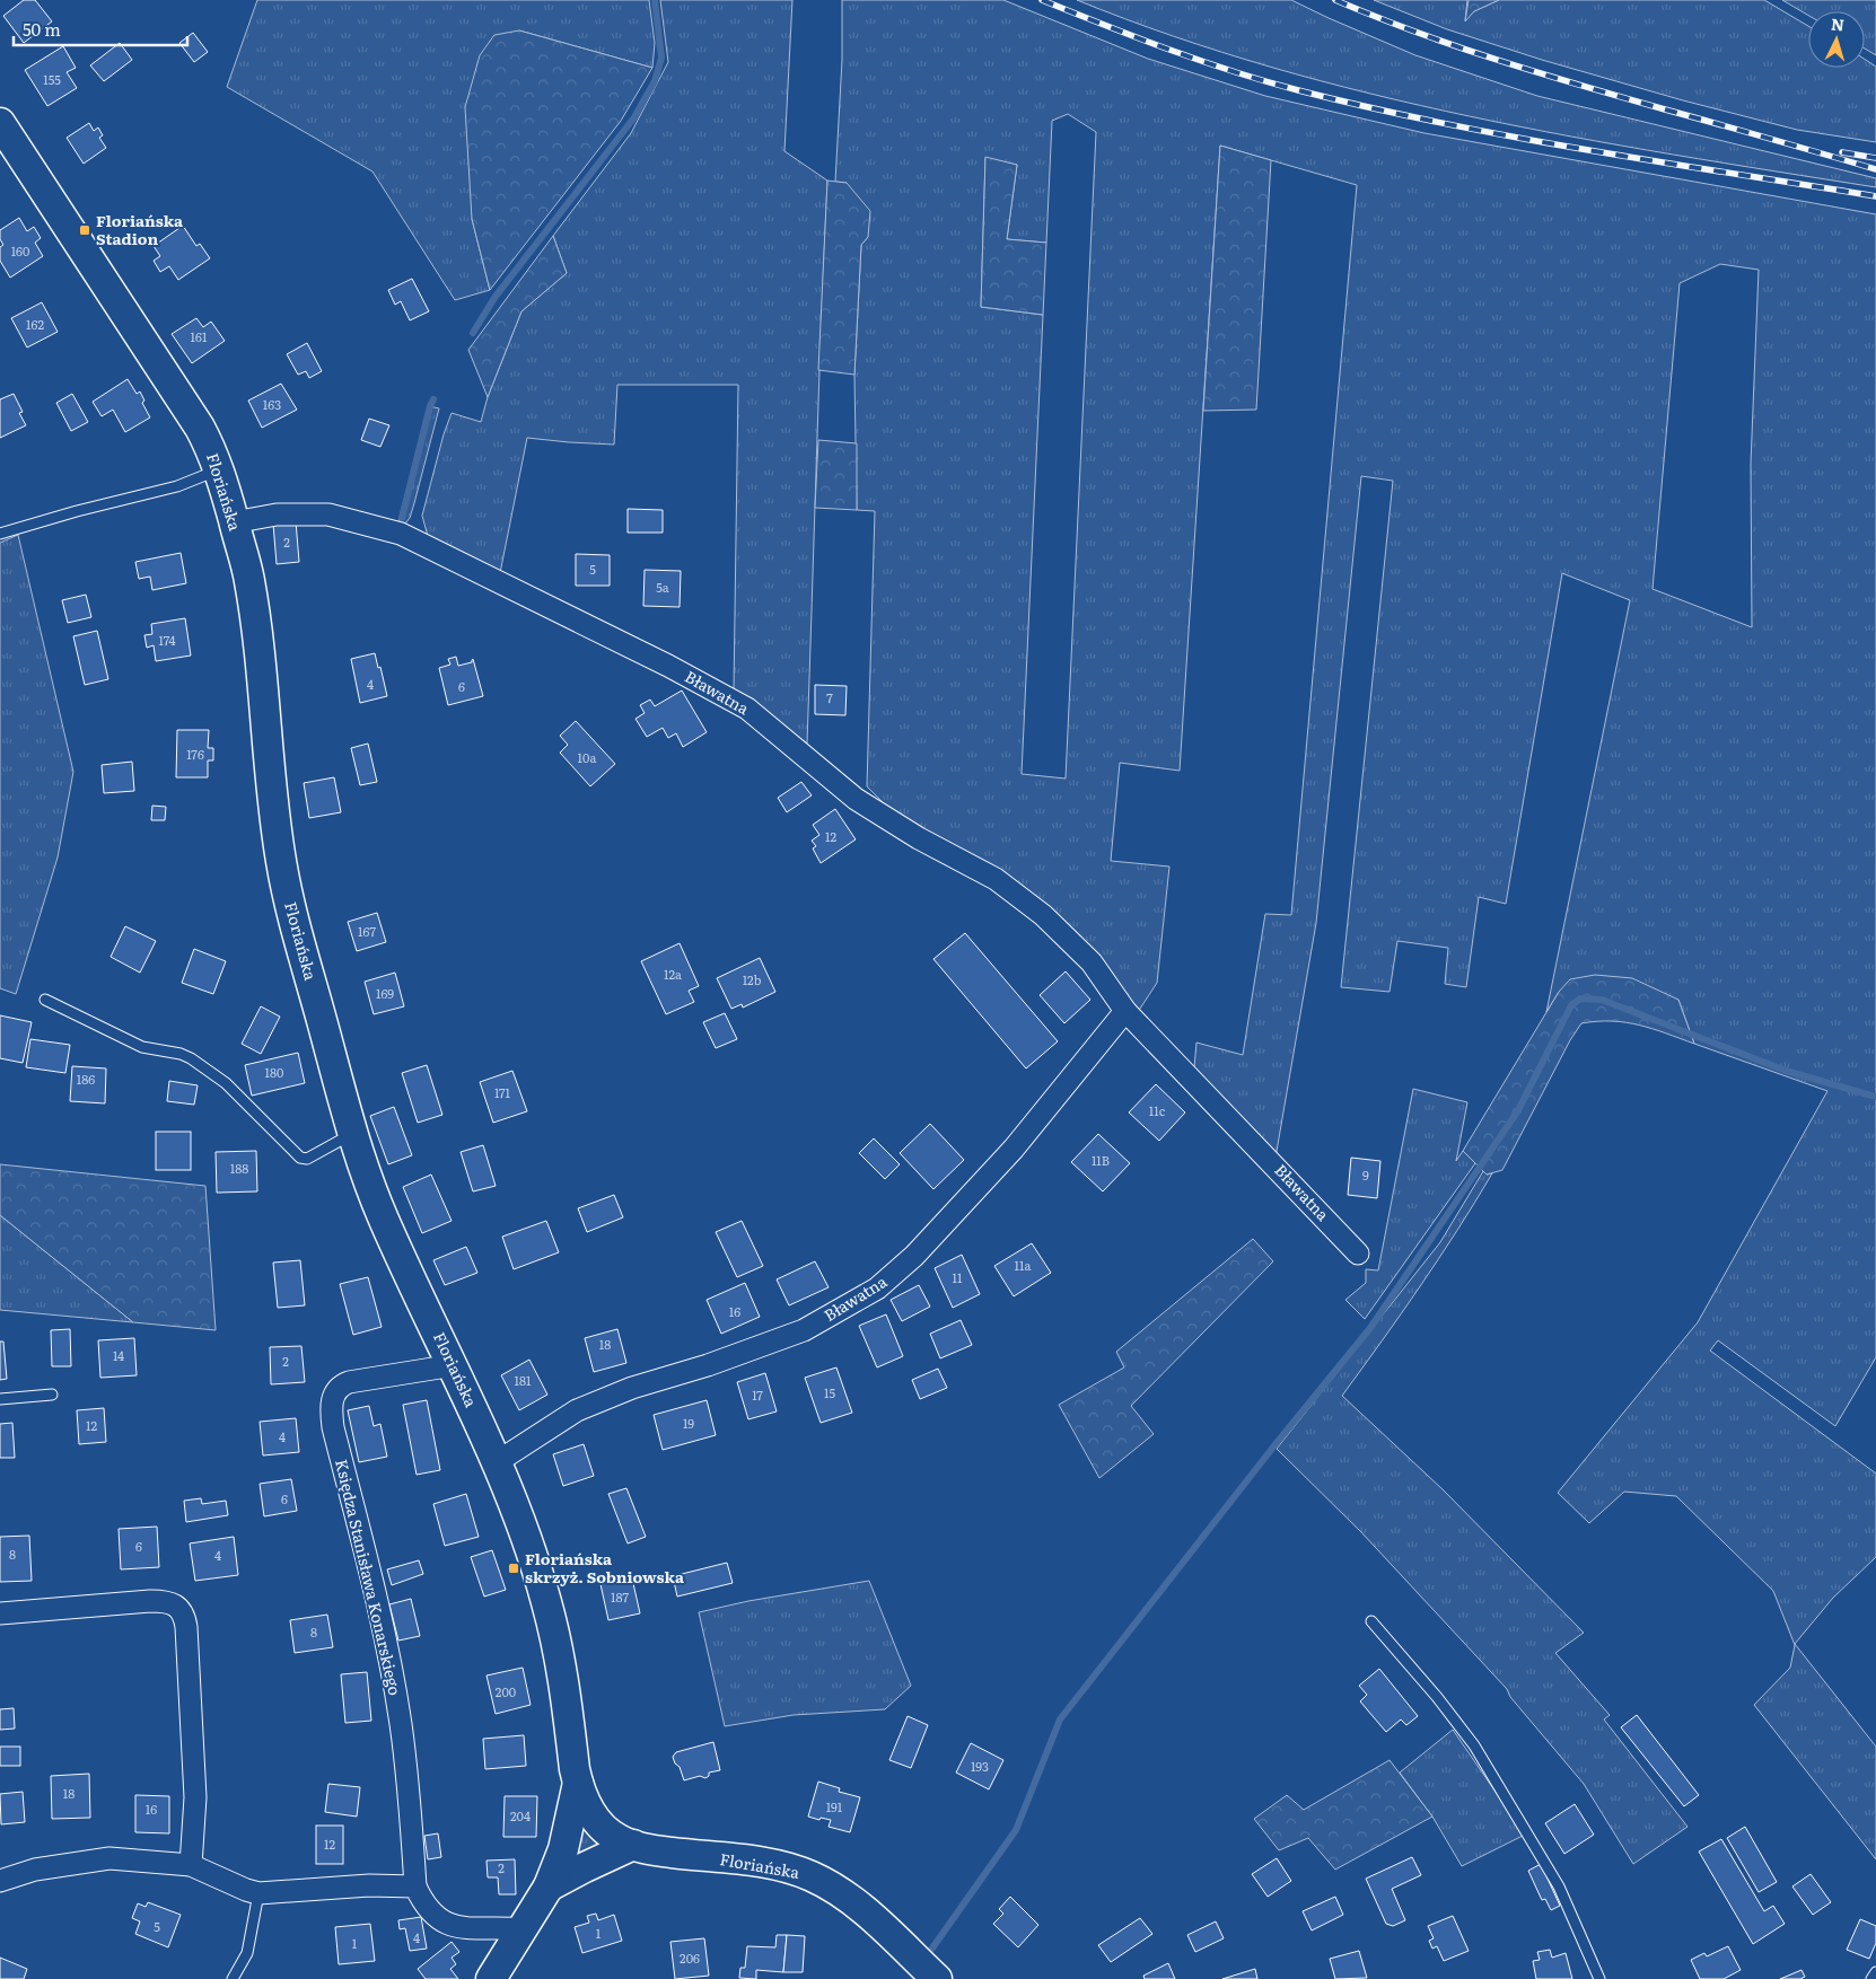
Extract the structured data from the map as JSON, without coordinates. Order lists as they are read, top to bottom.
{
  "streets": {
    "street": ["Floriańska", "Bławatna", "Księdza Stanisława Konarskiego"]
  },
  "crossings": [
    ["Floriańska", "Bławatna"],
    ["Floriańska", "Księdza Stanisława Konarskiego"]
  ],
  "places": {
    "transit": ["Floriańska Stadion", "Floriańska skrzyż. Sobniowska"]
  },
  "house_numbers": [
    "155",
    "160",
    "162",
    "161",
    "163",
    "2",
    "5",
    "5a",
    "174",
    "4",
    "6",
    "7",
    "176",
    "10a",
    "12",
    "167",
    "12a",
    "12b",
    "169",
    "180",
    "186",
    "171",
    "11c",
    "11B",
    "188",
    "9",
    "11a",
    "11",
    "16",
    "18",
    "14",
    "2",
    "181",
    "15",
    "17",
    "19",
    "12",
    "4",
    "6",
    "6",
    "8",
    "4",
    "187",
    "8",
    "200",
    "193",
    "18",
    "191",
    "16",
    "204",
    "12",
    "2",
    "5",
    "1",
    "4",
    "1",
    "206"
  ],
  "scale_bar": "50 m",
  "north": "top"
}
